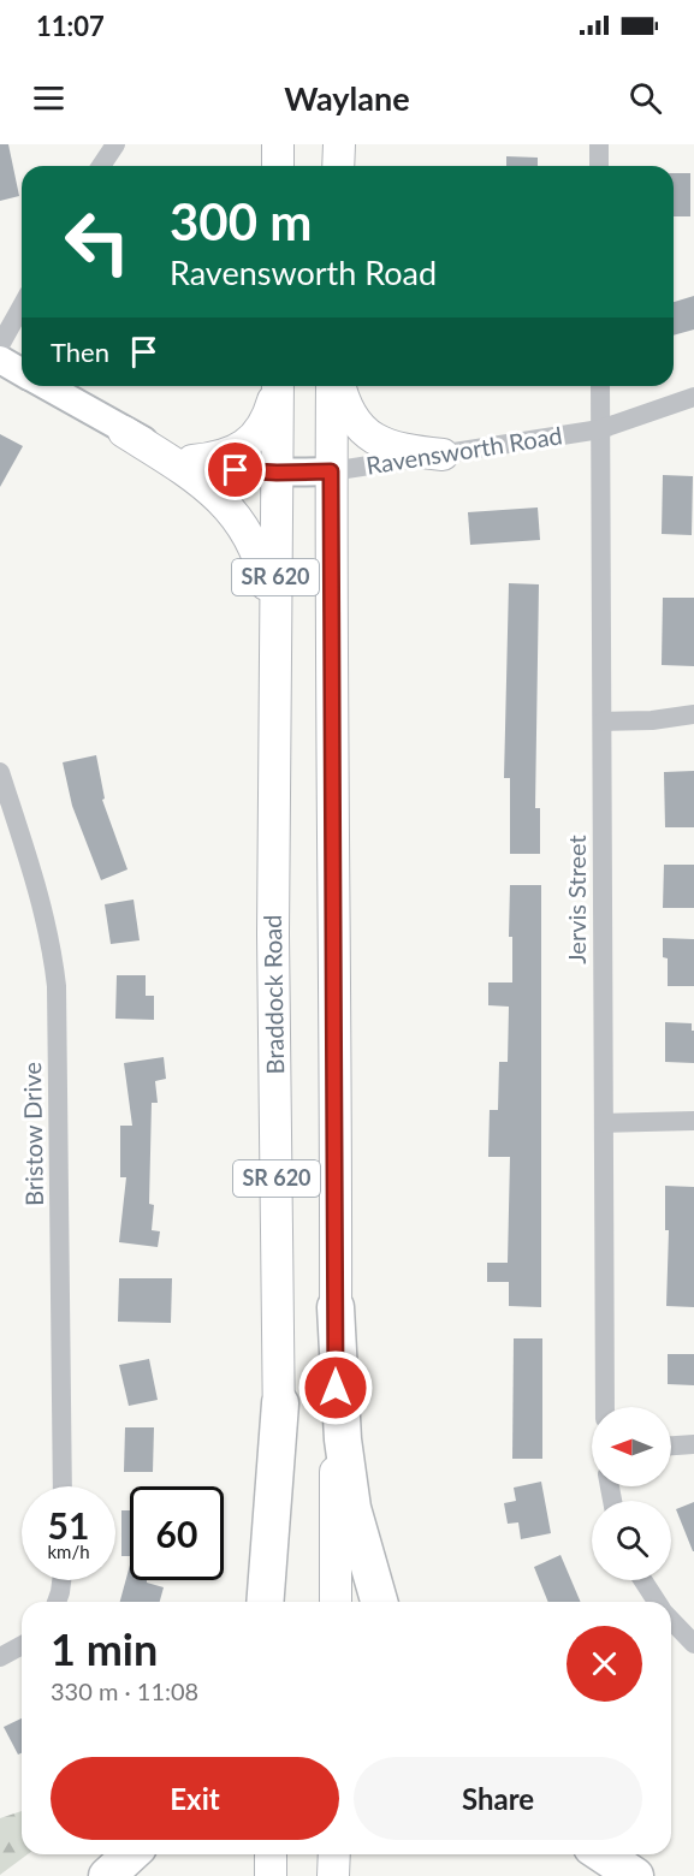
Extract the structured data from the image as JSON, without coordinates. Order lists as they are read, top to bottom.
{
  "streets": {
    "main road": ["Ravensworth Road", "SR 620", "Braddock Road"],
    "street": ["Jervis Street", "Bristow Drive"]
  },
  "crossings": [
    ["Ravensworth Road", "SR 620"],
    ["Ravensworth Road", "Jervis Street"],
    ["Ravensworth Road", "Braddock Road"]
  ],
  "north": "left",
  "page": {
    "status": "11:07",
    "header": "Waylane",
    "turn": ["300 m", "Ravensworth Road"],
    "then": "Then",
    "speed": "51 km/h",
    "limit": "60",
    "heading": ["1 min", "330 m · 11:08"],
    "buttons": ["Exit", "Share"]
  }
}
